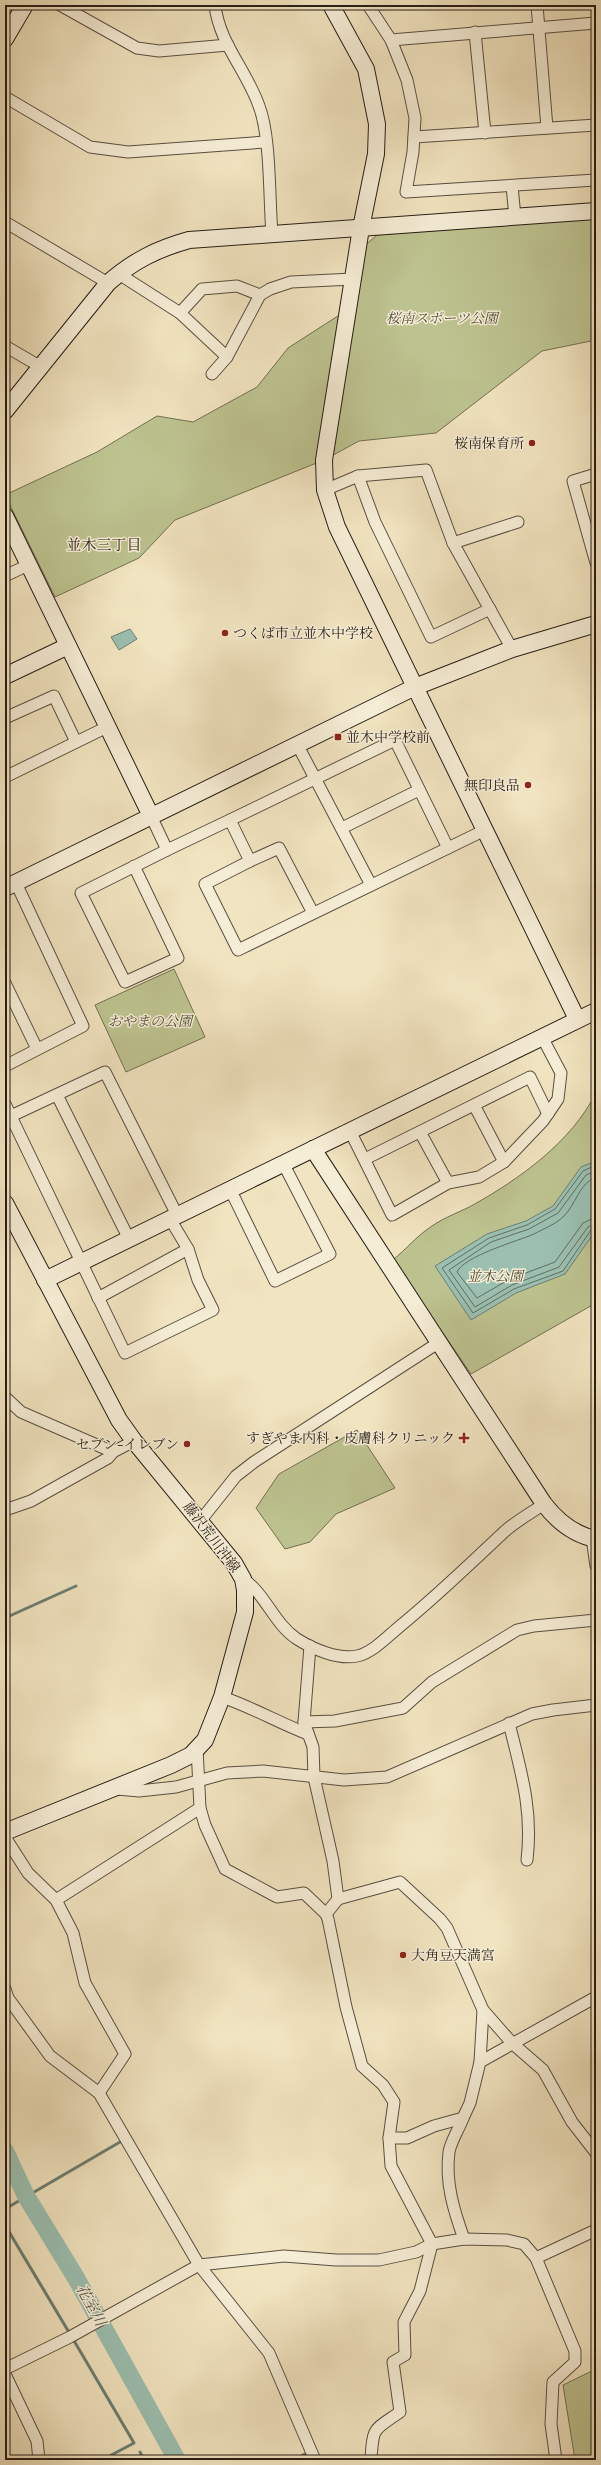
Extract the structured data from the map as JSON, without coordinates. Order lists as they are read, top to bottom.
{
  "streets": {
    "street": ["藤沢荒川沖線"]
  },
  "districts": ["並木三丁目"],
  "water": ["花室川"],
  "parks": ["桜南スポーツ公園", "おやまの公園", "並木公園"],
  "places": {
    "other": [
      "桜南保育所",
      "つくば市立並木中学校",
      "無印良品",
      "セブン-イレブン",
      "大角豆天満宮"
    ],
    "transit": ["並木中学校前"],
    "health": ["すぎやま内科・皮膚科クリニック"]
  }
}
